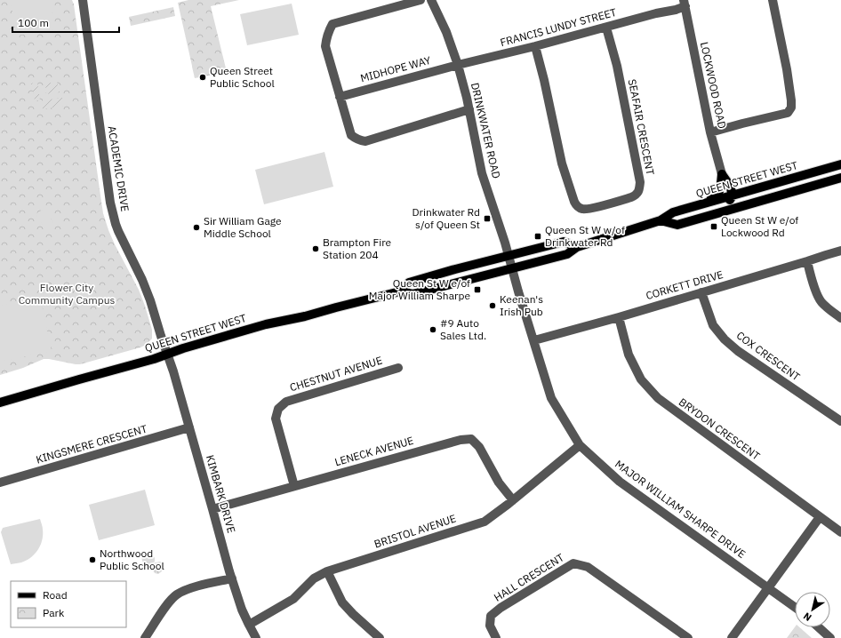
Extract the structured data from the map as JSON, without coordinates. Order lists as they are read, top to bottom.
{
  "streets": {
    "main road": ["QUEEN STREET WEST"],
    "street": [
      "FRANCIS LUNDY STREET",
      "MIDHOPE WAY",
      "LOCKWOOD ROAD",
      "SEAFAIR CRESCENT",
      "DRINKWATER ROAD",
      "ACADEMIC DRIVE",
      "CORKETT DRIVE",
      "COX CRESCENT",
      "CHESTNUT AVENUE",
      "BRYDON CRESCENT",
      "KINGSMERE CRESCENT",
      "LENECK AVENUE",
      "KIMBARK DRIVE",
      "MAJOR WILLIAM SHARPE DRIVE",
      "BRISTOL AVENUE",
      "HALL CRESCENT"
    ]
  },
  "crossings": [
    ["FRANCIS LUNDY STREET", "MIDHOPE WAY"],
    ["FRANCIS LUNDY STREET", "LOCKWOOD ROAD"],
    ["FRANCIS LUNDY STREET", "SEAFAIR CRESCENT"],
    ["FRANCIS LUNDY STREET", "DRINKWATER ROAD"],
    ["MIDHOPE WAY", "DRINKWATER ROAD"],
    ["DRINKWATER ROAD", "QUEEN STREET WEST"],
    ["DRINKWATER ROAD", "MAJOR WILLIAM SHARPE DRIVE"],
    ["ACADEMIC DRIVE", "QUEEN STREET WEST"],
    ["ACADEMIC DRIVE", "KIMBARK DRIVE"],
    ["QUEEN STREET WEST", "KIMBARK DRIVE"],
    ["QUEEN STREET WEST", "MAJOR WILLIAM SHARPE DRIVE"],
    ["CORKETT DRIVE", "COX CRESCENT"],
    ["CORKETT DRIVE", "BRYDON CRESCENT"],
    ["CORKETT DRIVE", "MAJOR WILLIAM SHARPE DRIVE"],
    ["CHESTNUT AVENUE", "LENECK AVENUE"],
    ["KINGSMERE CRESCENT", "KIMBARK DRIVE"],
    ["LENECK AVENUE", "KIMBARK DRIVE"],
    ["LENECK AVENUE", "BRISTOL AVENUE"],
    ["KIMBARK DRIVE", "BRISTOL AVENUE"],
    ["MAJOR WILLIAM SHARPE DRIVE", "BRISTOL AVENUE"]
  ],
  "parks": ["Flower City Community Campus"],
  "places": {
    "other": [
      "Queen Street Public School",
      "Sir William Gage Middle School",
      "Brampton Fire Station 204",
      "Keenan's Irish Pub",
      "#9 Auto Sales Ltd.",
      "Northwood Public School"
    ],
    "transit": [
      "Drinkwater Rd s/of Queen St",
      "Queen St W e/of Lockwood Rd",
      "Queen St W w/of Drinkwater Rd",
      "Queen St W e/of Major William Sharpe"
    ]
  },
  "legend": ["Road", "Park"],
  "scale_bar": "100 m",
  "north": "bottom left"
}
